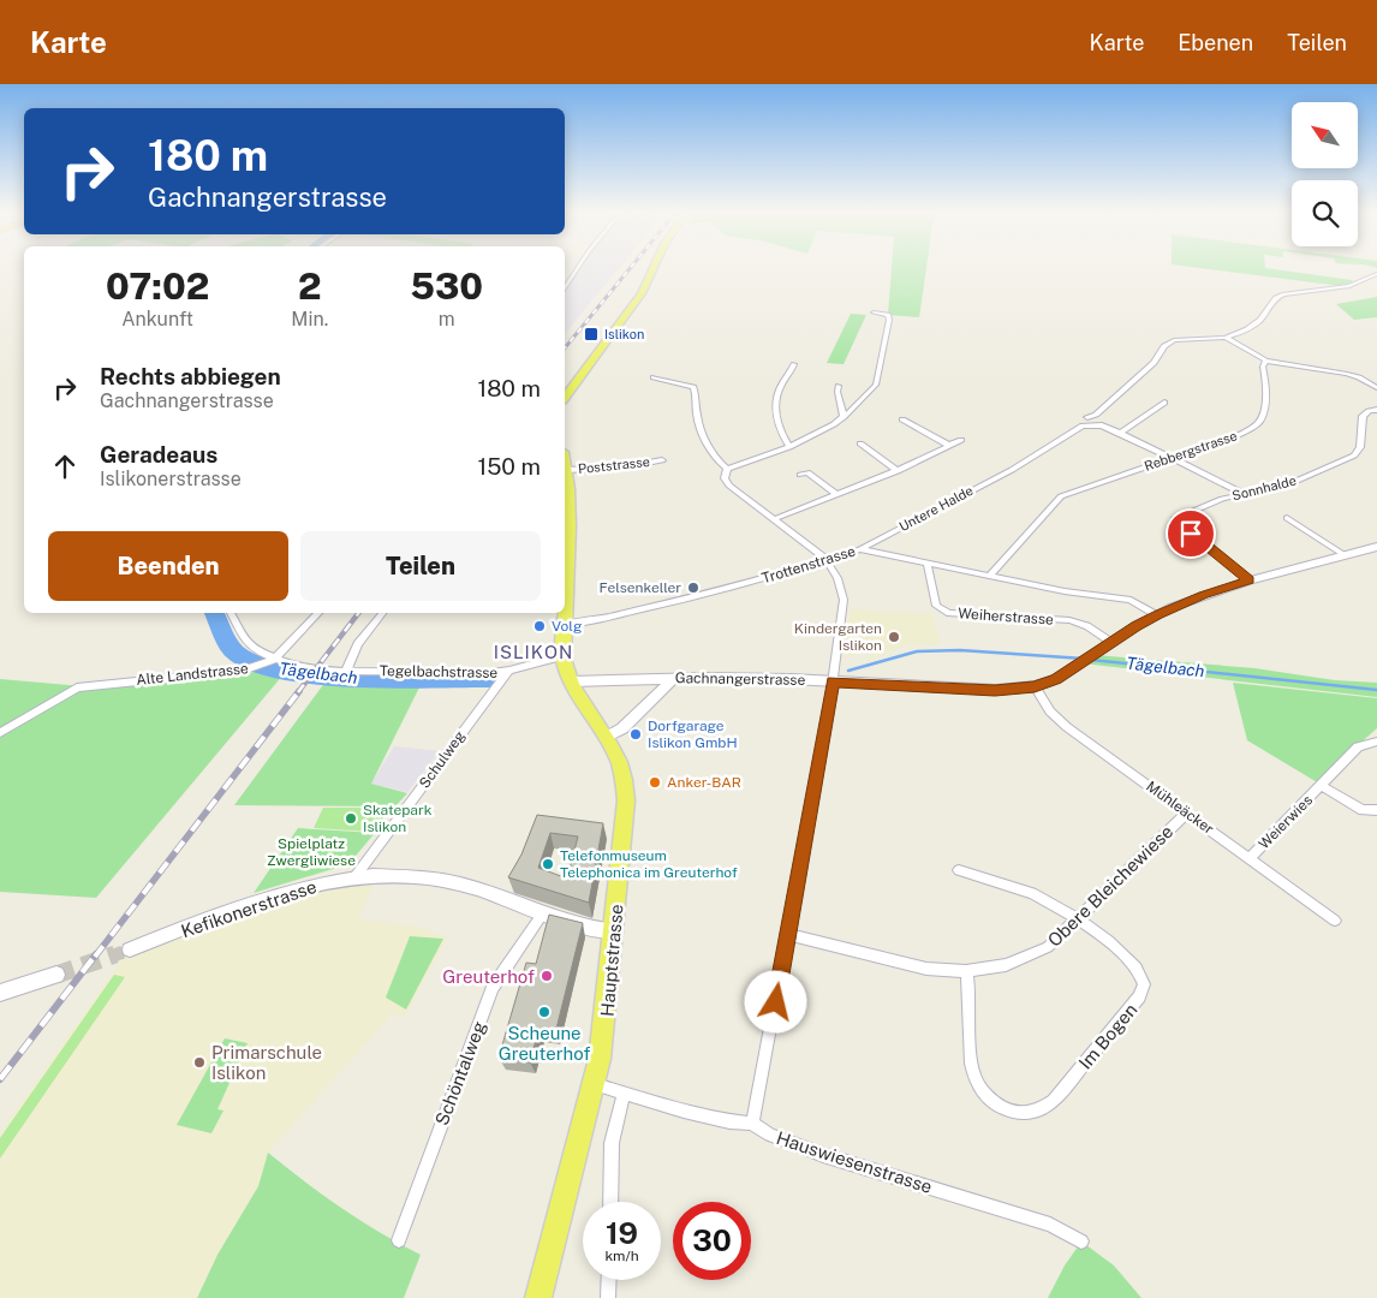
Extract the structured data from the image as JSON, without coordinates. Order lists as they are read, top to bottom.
{
  "streets": {
    "main road": ["Hauptstrasse"],
    "street": [
      "Rebbergstrasse",
      "Poststrasse",
      "Sonnhalde",
      "Untere Halde",
      "Trottenstrasse",
      "Weiherstrasse",
      "Tegelbachstrasse",
      "Alte Landstrasse",
      "Gachnangerstrasse",
      "Schulweg",
      "Mühleäcker",
      "Weierwies",
      "Obere Bleichewiese",
      "Kefikonerstrasse",
      "Im Bogen",
      "Schöntalweg",
      "Hauswiesenstrasse"
    ]
  },
  "crossings": [
    ["Rebbergstrasse", "Untere Halde"],
    ["Rebbergstrasse", "Trottenstrasse"],
    ["Poststrasse", "Hauptstrasse"],
    ["Sonnhalde", "Untere Halde"],
    ["Sonnhalde", "Gachnangerstrasse"],
    ["Untere Halde", "Trottenstrasse"],
    ["Trottenstrasse", "Weiherstrasse"],
    ["Trottenstrasse", "Gachnangerstrasse"],
    ["Trottenstrasse", "Hauptstrasse"],
    ["Weiherstrasse", "Gachnangerstrasse"],
    ["Tegelbachstrasse", "Alte Landstrasse"],
    ["Tegelbachstrasse", "Schulweg"],
    ["Tegelbachstrasse", "Hauptstrasse"],
    ["Gachnangerstrasse", "Mühleäcker"],
    ["Gachnangerstrasse", "Hauptstrasse"],
    ["Schulweg", "Kefikonerstrasse"],
    ["Mühleäcker", "Weierwies"],
    ["Mühleäcker", "Obere Bleichewiese"],
    ["Obere Bleichewiese", "Im Bogen"],
    ["Kefikonerstrasse", "Hauptstrasse"],
    ["Kefikonerstrasse", "Schöntalweg"],
    ["Hauptstrasse", "Hauswiesenstrasse"]
  ],
  "districts": ["ISLIKON"],
  "water": ["Tägelbach"],
  "parks": ["Spielplatz Zwergliwiese"],
  "places": {
    "transit": ["Islikon"],
    "other": [
      "Felsenkeller",
      "Volg",
      "Kindergarten Islikon",
      "Dorfgarage Islikon GmbH",
      "Anker-BAR",
      "Skatepark Islikon",
      "Telefonmuseum Telephonica im Greuterhof",
      "Greuterhof",
      "Scheune Greuterhof",
      "Primarschule Islikon"
    ]
  },
  "north": "top left",
  "page": {
    "header": "Karte",
    "nav": ["Karte", "Ebenen", "Teilen"],
    "turn": ["180 m", "Gachnangerstrasse"],
    "eta": [
      "07:02",
      "Ankunft",
      "2",
      "Min.",
      "530",
      "m"
    ],
    "list": [
      {
        "name": "Rechts abbiegen",
        "note": "Gachnangerstrasse",
        "value": "180 m"
      },
      {
        "name": "Geradeaus",
        "note": "Islikonerstrasse",
        "value": "150 m"
      }
    ],
    "buttons": ["Beenden", "Teilen"],
    "speed": "19 km/h",
    "limit": "30"
  }
}
